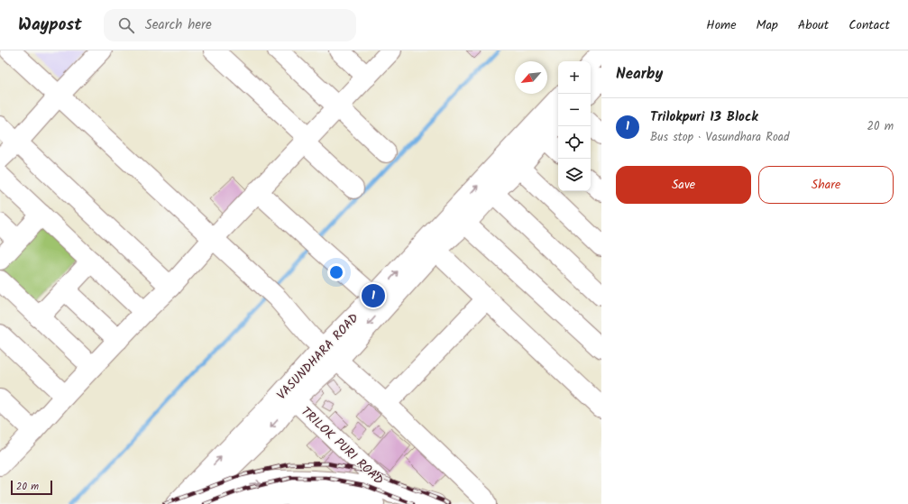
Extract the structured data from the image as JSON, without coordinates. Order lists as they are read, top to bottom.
{
  "streets": {
    "street": ["VASUNDHARA ROAD", "TRILOK PURI ROAD"]
  },
  "crossings": [
    ["VASUNDHARA ROAD", "TRILOK PURI ROAD"]
  ],
  "scale_bar": "20 m",
  "north": "bottom left",
  "page": {
    "header": "Waypost",
    "search": "Search here",
    "nav": [
      "Home",
      "Map",
      "About",
      "Contact"
    ],
    "heading": "Nearby",
    "map_buttons": ["+", "−"],
    "list": [
      {
        "mark": "1",
        "name": "Trilokpuri 13 Block",
        "note": "Bus stop · Vasundhara Road",
        "value": "20 m"
      }
    ],
    "buttons": ["Save", "Share"],
    "pins": "1",
    "scale": "20 m"
  }
}
